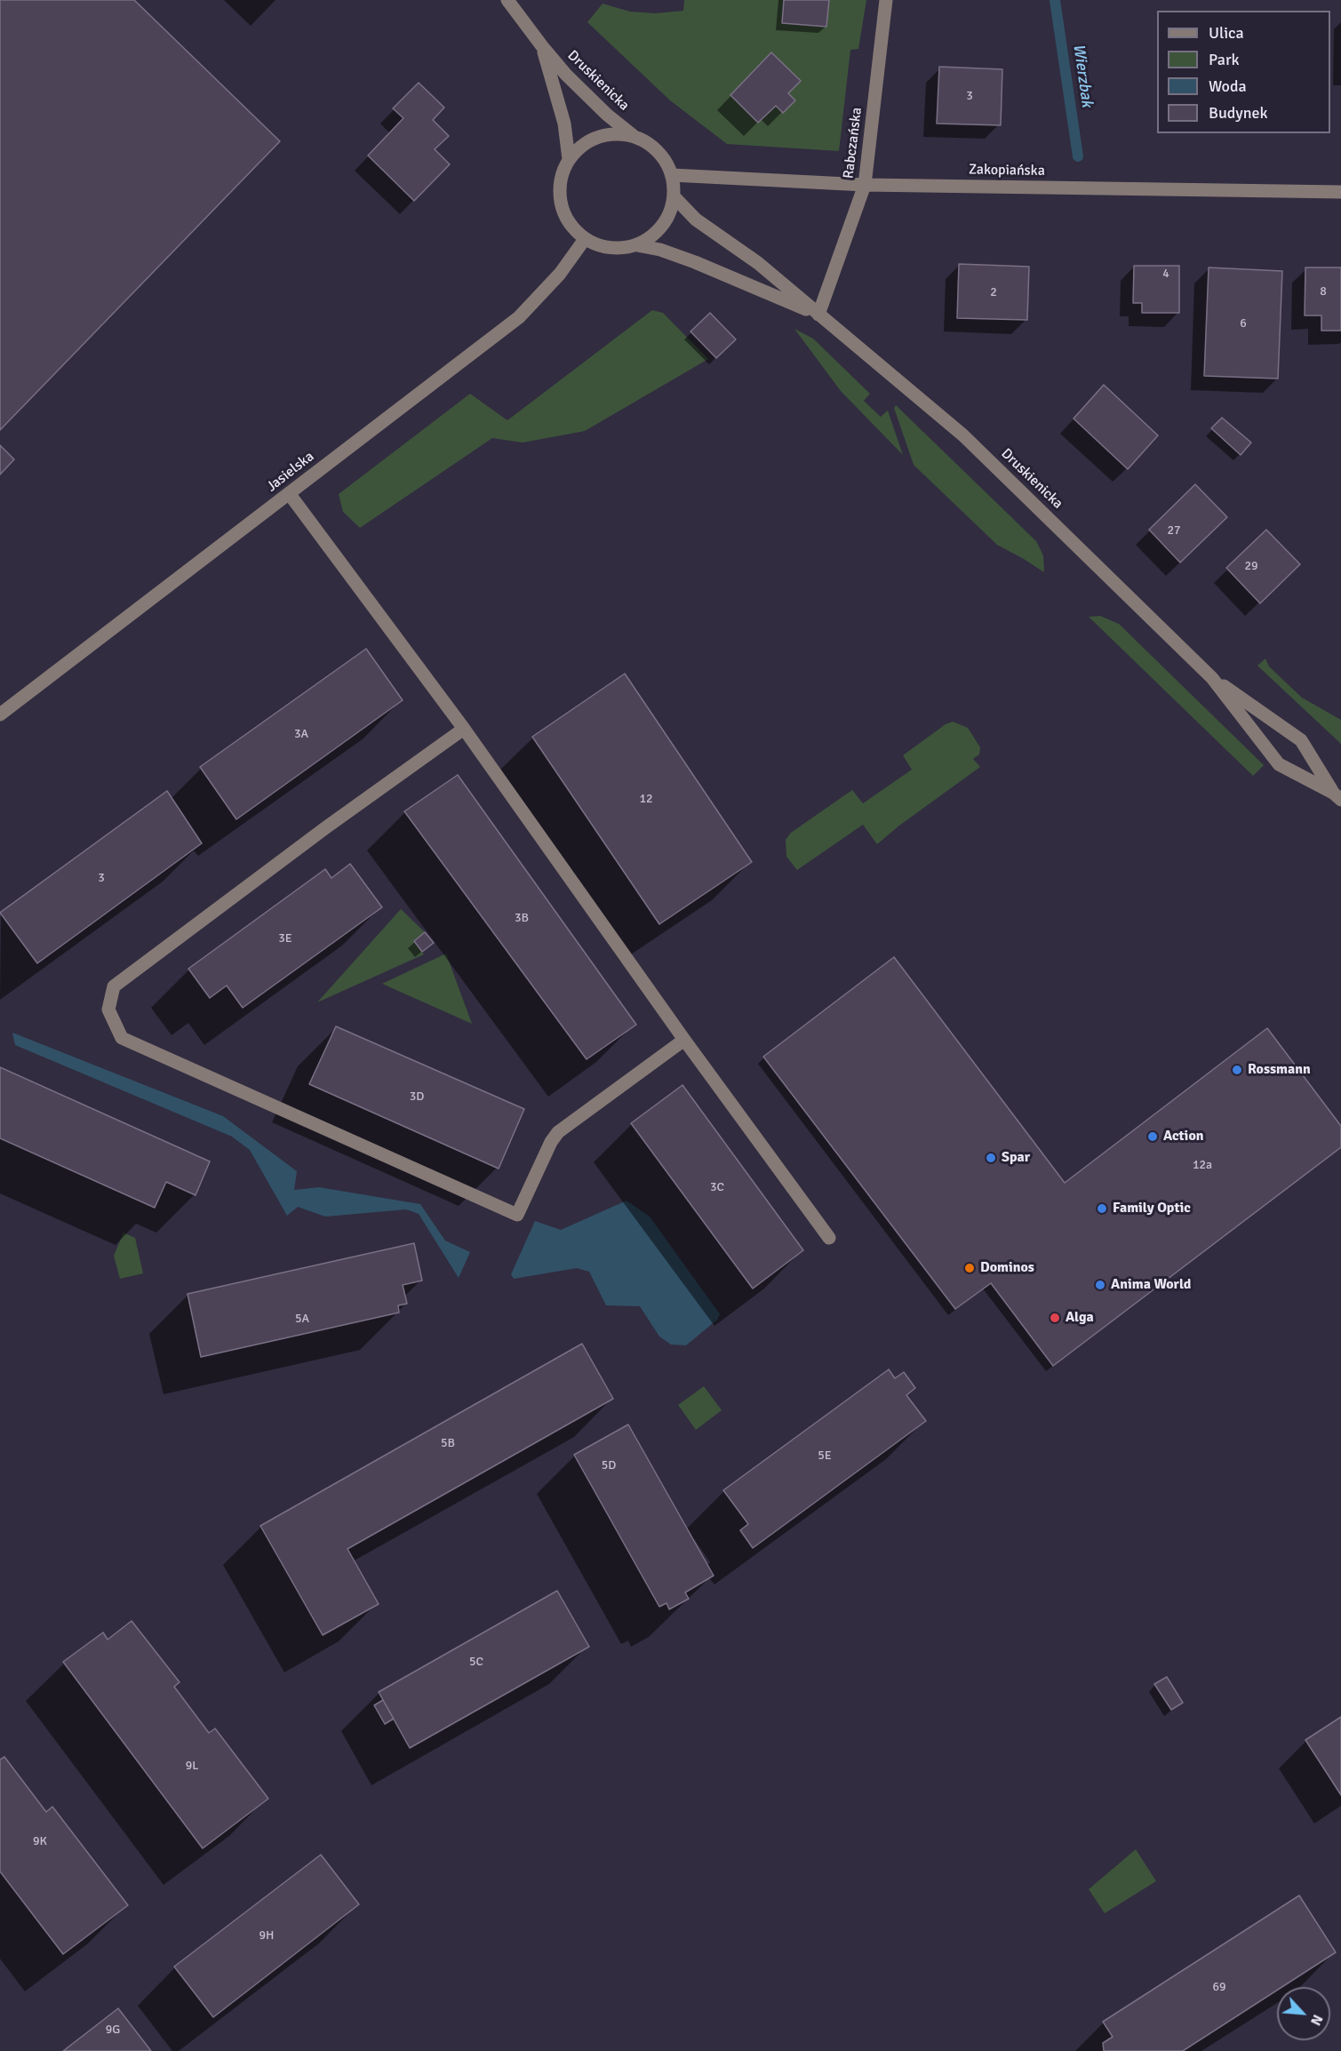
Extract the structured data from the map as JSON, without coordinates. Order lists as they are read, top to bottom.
{
  "streets": {
    "street": [
      "Druskienicka",
      "Rabczańska",
      "Zakopiańska",
      "Jasielska"
    ]
  },
  "crossings": [
    ["Druskienicka", "Rabczańska"],
    ["Druskienicka", "Zakopiańska"],
    ["Druskienicka", "Jasielska"],
    ["Rabczańska", "Zakopiańska"],
    ["Zakopiańska", "Jasielska"]
  ],
  "water": ["Wierzbak"],
  "places": [
    "Rossmann",
    "Action",
    "Spar",
    "Family Optic",
    "Dominos",
    "Anima World",
    "Alga"
  ],
  "house_numbers": [
    "3",
    "4",
    "8",
    "2",
    "6",
    "27",
    "29",
    "3A",
    "12",
    "3",
    "3B",
    "3E",
    "3D",
    "12a",
    "3C",
    "5A",
    "5B",
    "5E",
    "5D",
    "5C",
    "9L",
    "9K",
    "9H",
    "69",
    "9G"
  ],
  "legend": [
    "Ulica",
    "Park",
    "Woda",
    "Budynek"
  ],
  "north": "bottom right"
}
